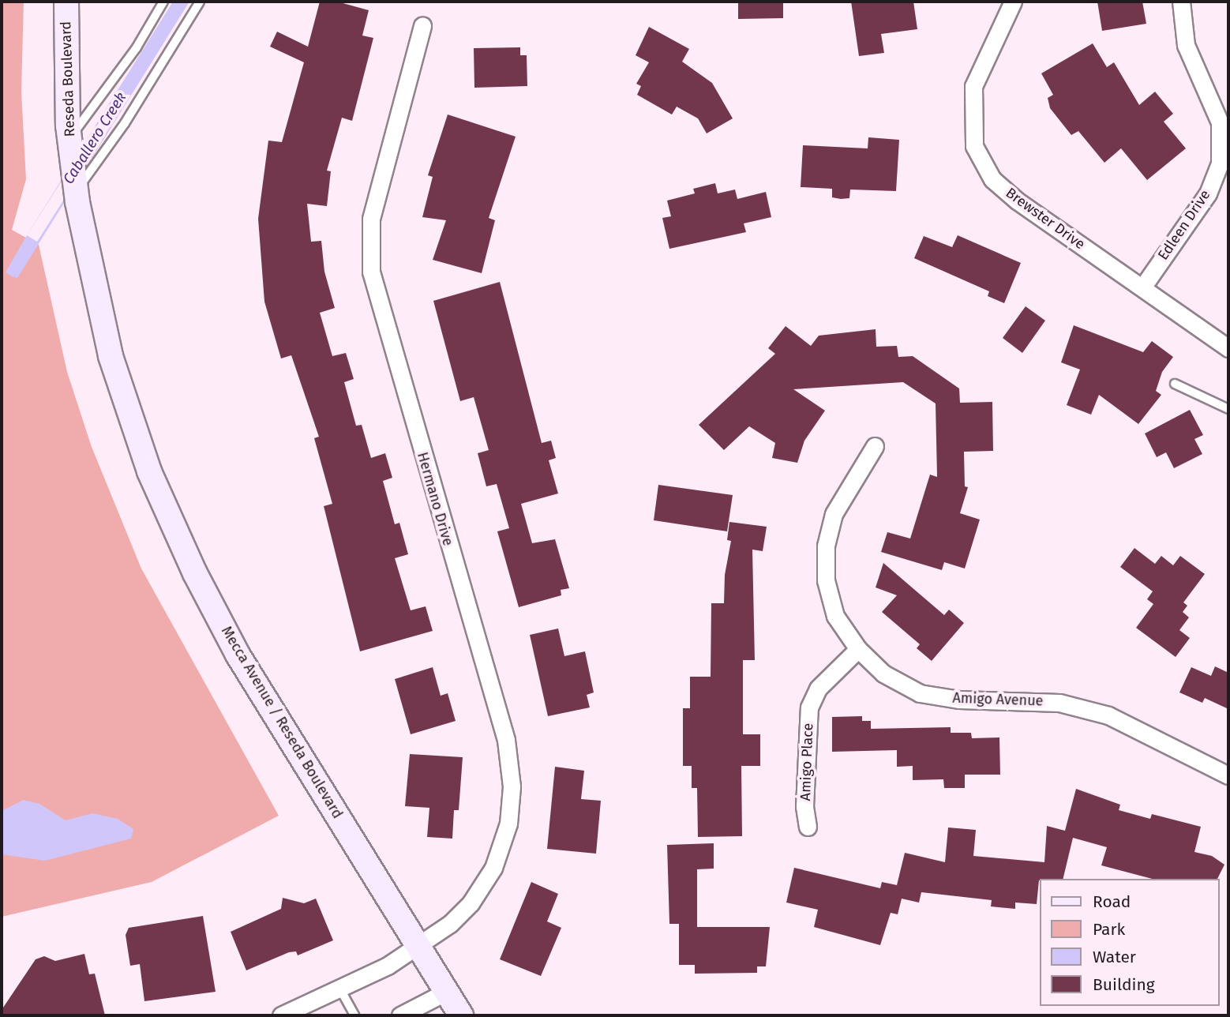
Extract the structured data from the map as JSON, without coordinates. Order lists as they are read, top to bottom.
{
  "streets": {
    "main road": ["Reseda Boulevard", "Mecca Avenue / Reseda Boulevard"],
    "street": [
      "Brewster Drive",
      "Edleen Drive",
      "Hermano Drive",
      "Amigo Avenue",
      "Amigo Place"
    ]
  },
  "crossings": [
    ["Reseda Boulevard", "Mecca Avenue / Reseda Boulevard"],
    ["Brewster Drive", "Edleen Drive"],
    ["Hermano Drive", "Mecca Avenue / Reseda Boulevard"],
    ["Amigo Avenue", "Amigo Place"]
  ],
  "water": ["Caballero Creek"],
  "legend": [
    "Road",
    "Park",
    "Water",
    "Building"
  ]
}
